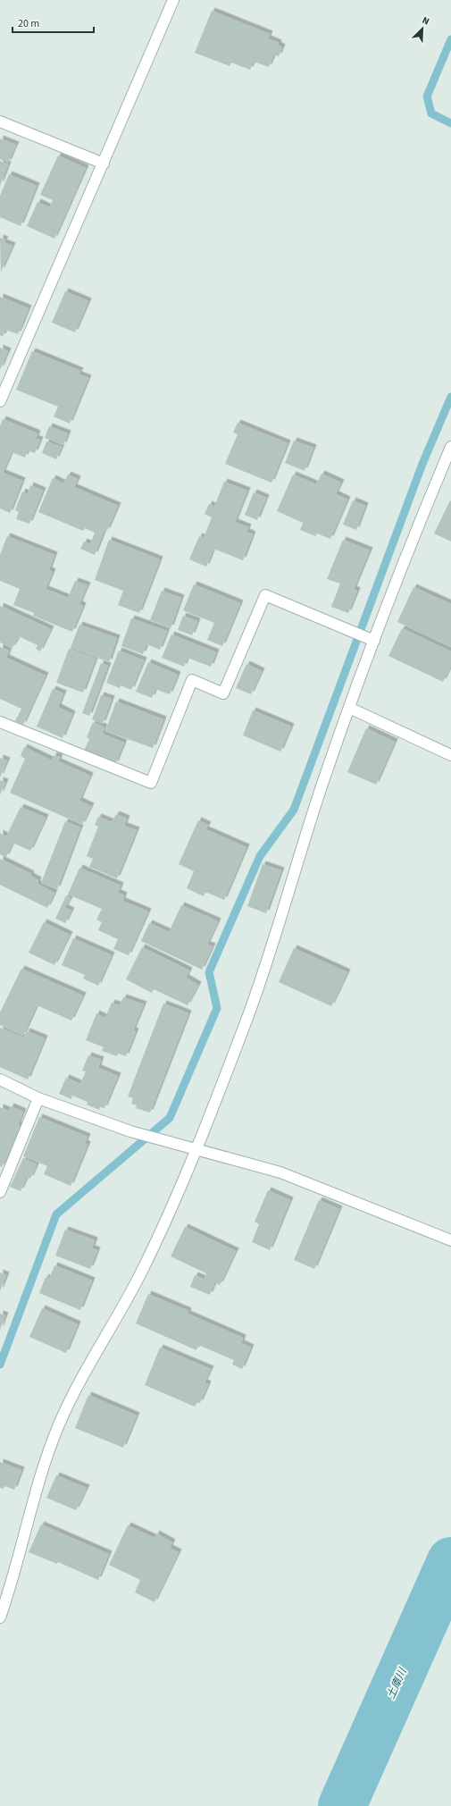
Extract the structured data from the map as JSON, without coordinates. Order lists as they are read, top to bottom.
{
  "water": ["土庫川"],
  "scale_bar": "20 m",
  "north": "top right"
}
